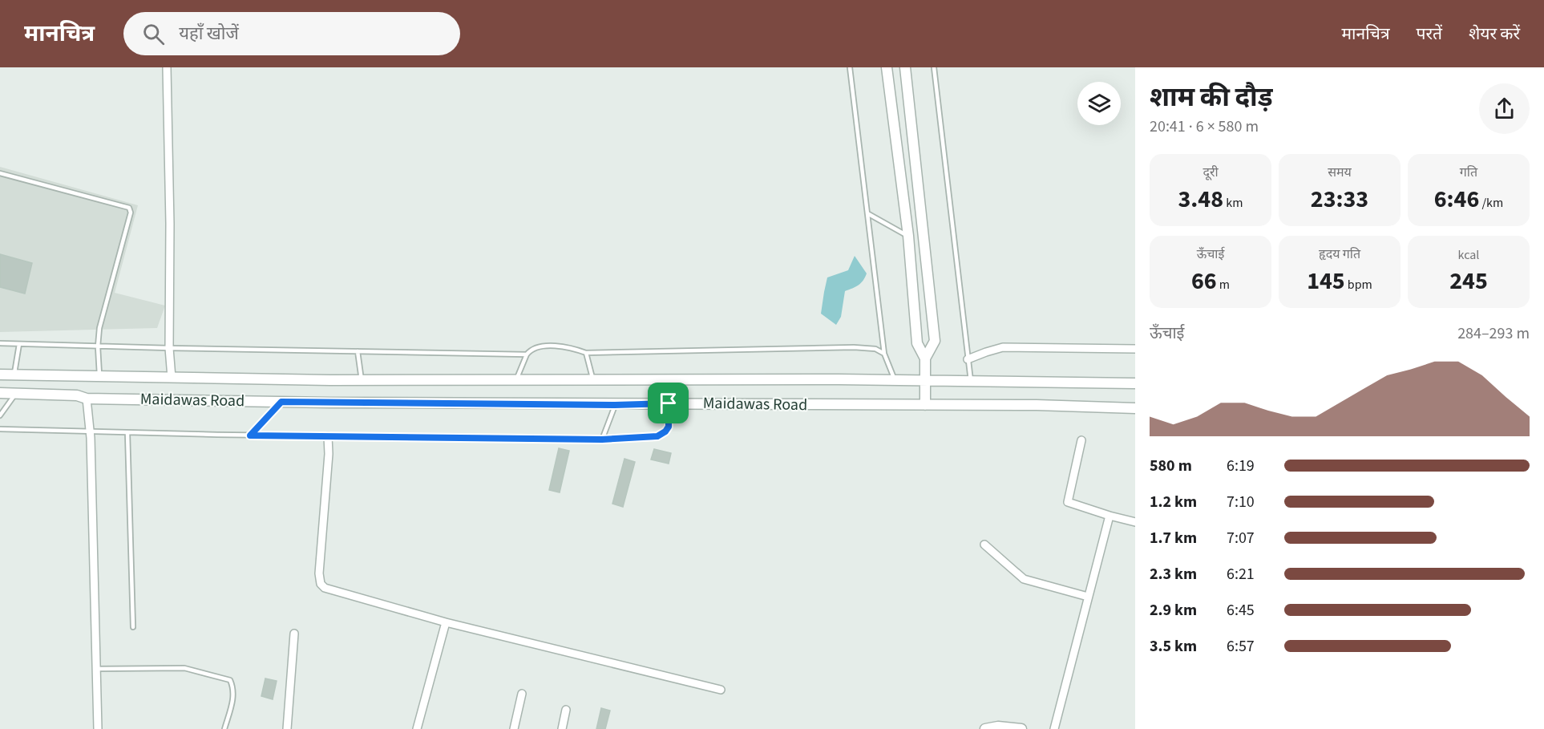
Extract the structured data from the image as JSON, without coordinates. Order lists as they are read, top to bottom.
{
  "streets": {
    "street": ["Maidawas Road"]
  },
  "page": {
    "header": "मानचित्र",
    "search": "यहाँ खोजें",
    "nav": ["मानचित्र", "परतें", "शेयर करें"],
    "heading": ["शाम की दौड़", "20:41 · 6 × 580 m"],
    "stats": [
      ["दूरी", "3.48 km"],
      ["समय", "23:33"],
      ["गति", "6:46 /km"],
      ["ऊँचाई", "66 m"],
      ["हृदय गति", "145 bpm"],
      ["kcal", "245"]
    ],
    "chart": ["ऊँचाई", "284–293 m"],
    "list": [
      {
        "name": "580 m",
        "note": "6:19"
      },
      {
        "name": "1.2 km",
        "note": "7:10"
      },
      {
        "name": "1.7 km",
        "note": "7:07"
      },
      {
        "name": "2.3 km",
        "note": "6:21"
      },
      {
        "name": "2.9 km",
        "note": "6:45"
      },
      {
        "name": "3.5 km",
        "note": "6:57"
      }
    ]
  }
}
